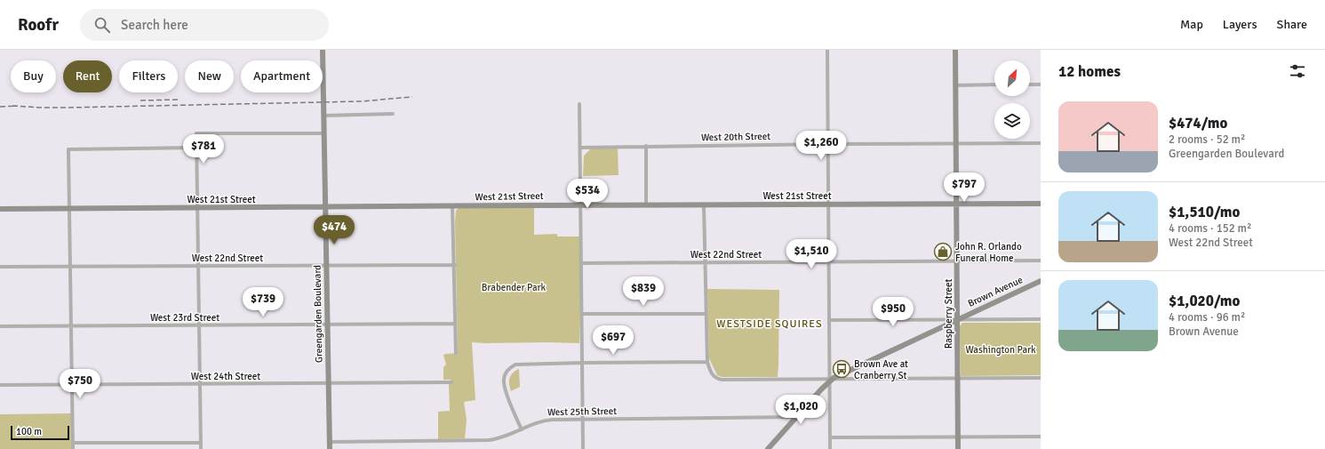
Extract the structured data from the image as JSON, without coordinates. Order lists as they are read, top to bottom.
{
  "streets": {
    "street": [
      "West 20th Street",
      "West 21st Street",
      "West 22nd Street",
      "Brown Avenue",
      "Greengarden Boulevard",
      "Raspberry Street",
      "West 23rd Street",
      "West 24th Street",
      "West 25th Street"
    ]
  },
  "crossings": [
    ["West 20th Street", "Raspberry Street"],
    ["West 21st Street", "Greengarden Boulevard"],
    ["West 21st Street", "Raspberry Street"],
    ["West 22nd Street", "Greengarden Boulevard"],
    ["West 22nd Street", "Raspberry Street"],
    ["Brown Avenue", "Raspberry Street"],
    ["Brown Avenue", "West 25th Street"],
    ["Greengarden Boulevard", "West 23rd Street"],
    ["Greengarden Boulevard", "West 24th Street"],
    ["Greengarden Boulevard", "West 25th Street"]
  ],
  "districts": ["WESTSIDE SQUIRES"],
  "parks": ["Brabender Park", "Washington Park"],
  "places": {
    "shop": ["John R. Orlando Funeral Home"],
    "bus stop": ["Brown Ave at Cranberry St"]
  },
  "scale_bar": "100 m",
  "north": "top right",
  "page": {
    "header": "Roofr",
    "search": "Search here",
    "nav": ["Map", "Layers", "Share"],
    "heading": "12 homes",
    "chip": [
      "Buy",
      "Rent",
      "Filters",
      "New",
      "Apartment"
    ],
    "list": [
      {
        "name": "$474/mo",
        "note": "2 rooms · 52 m² · Greengarden Boulevard"
      },
      {
        "name": "$1,510/mo",
        "note": "4 rooms · 152 m² · West 22nd Street"
      },
      {
        "name": "$1,020/mo",
        "note": "4 rooms · 96 m² · Brown Avenue"
      }
    ],
    "price": [
      "$1,260",
      "$781",
      "$797",
      "$534",
      "$474",
      "$1,510",
      "$839",
      "$739",
      "$950",
      "$697",
      "$750",
      "$1,020"
    ],
    "scale": "100 m"
  }
}
